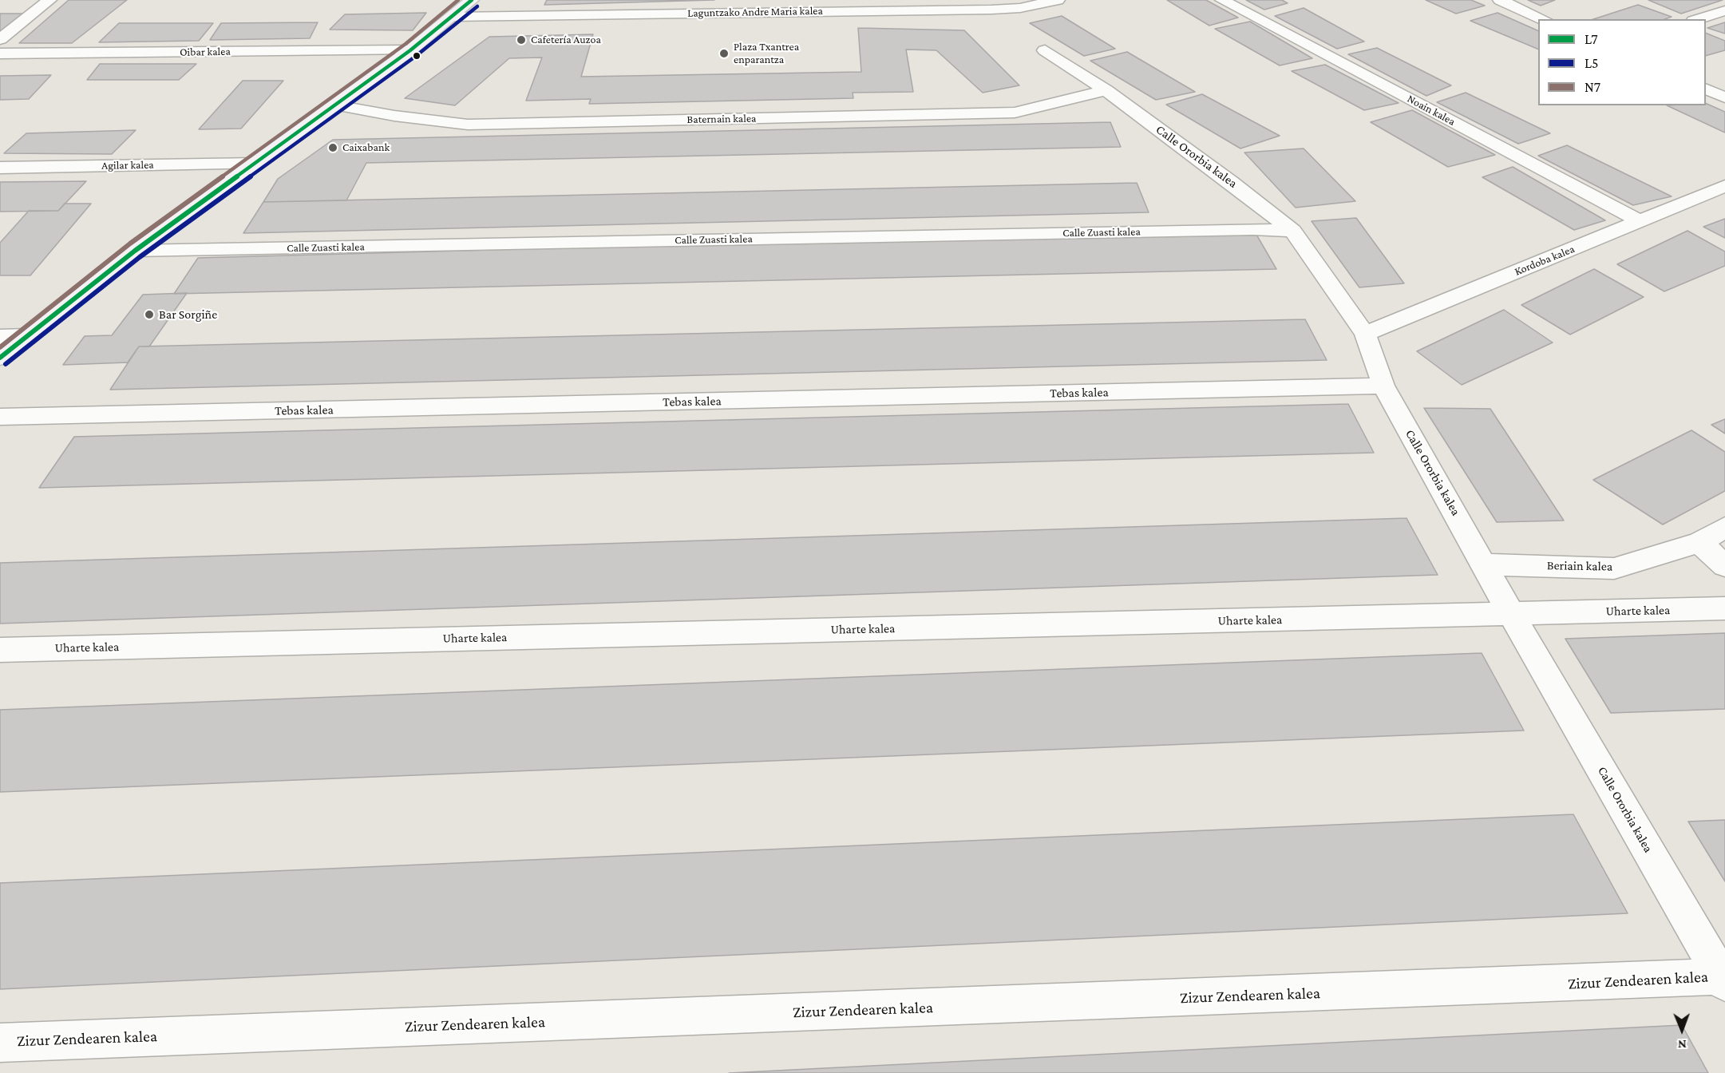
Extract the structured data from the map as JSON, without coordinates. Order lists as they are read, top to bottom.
{
  "streets": {
    "street": [
      "Laguntzako Andre Maria kalea",
      "Oibar kalea",
      "Noain kalea",
      "Baternain kalea",
      "Calle Ororbia kalea",
      "Agilar kalea",
      "Calle Zuasti kalea",
      "Kordoba kalea",
      "Tebas kalea",
      "Beriain kalea",
      "Uharte kalea",
      "Zizur Zendearen kalea"
    ]
  },
  "crossings": [
    ["Noain kalea", "Kordoba kalea"],
    ["Baternain kalea", "Calle Ororbia kalea"],
    ["Calle Ororbia kalea", "Calle Zuasti kalea"],
    ["Calle Ororbia kalea", "Kordoba kalea"],
    ["Calle Ororbia kalea", "Tebas kalea"],
    ["Calle Ororbia kalea", "Beriain kalea"],
    ["Calle Ororbia kalea", "Uharte kalea"],
    ["Calle Ororbia kalea", "Zizur Zendearen kalea"]
  ],
  "places": [
    "Cafetería Auzoa",
    "Plaza Txantrea enparantza",
    "Caixabank",
    "Bar Sorgiñe"
  ],
  "lines": ["transit line L7", "transit line N7", "transit line L5"],
  "legend": ["L7", "L5", "N7"],
  "north": "bottom"
}
